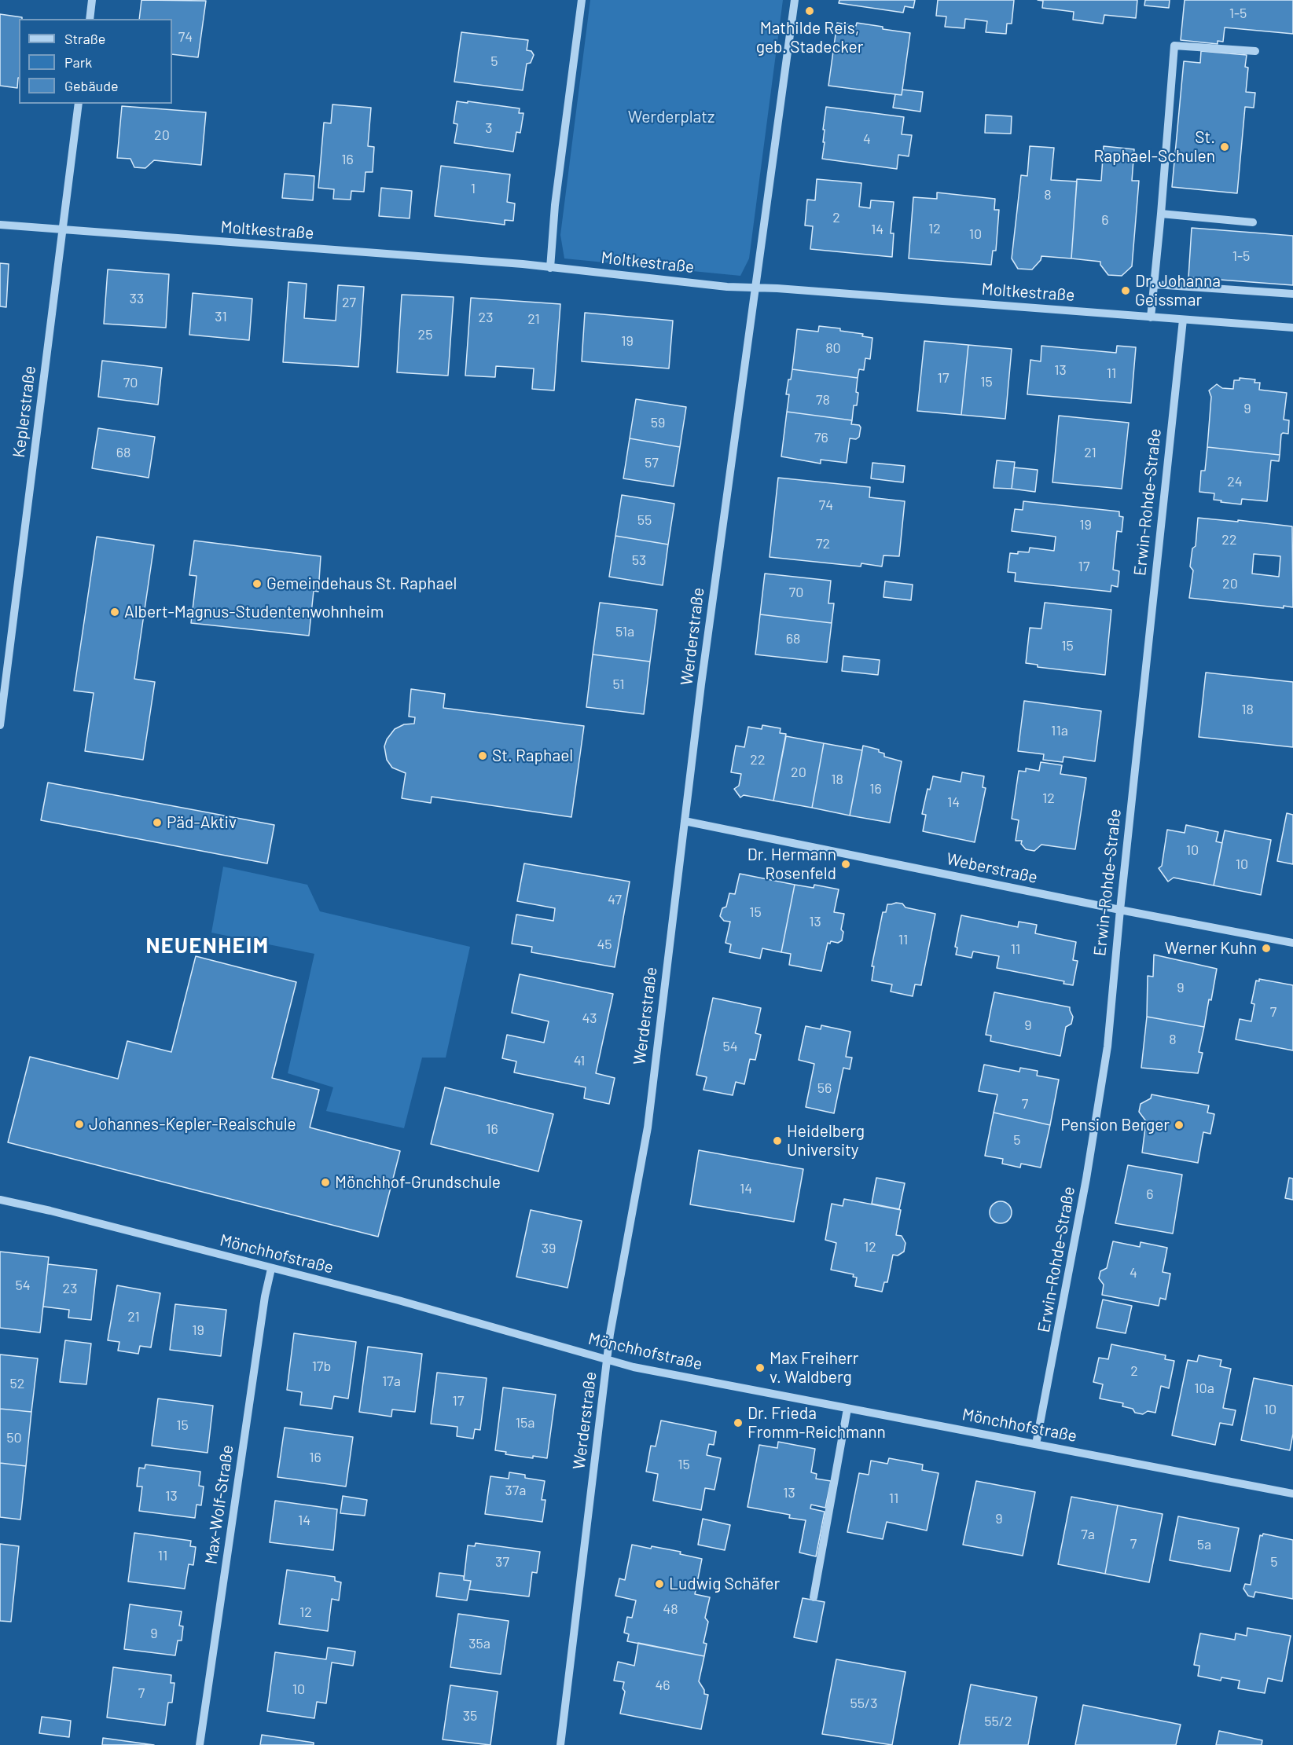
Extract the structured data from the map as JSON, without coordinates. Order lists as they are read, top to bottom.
{
  "streets": {
    "street": [
      "Moltkestraße",
      "Keplerstraße",
      "Erwin-Rohde-Straße",
      "Werderstraße",
      "Weberstraße",
      "Mönchhofstraße",
      "Max-Wolf-Straße"
    ]
  },
  "crossings": [
    ["Moltkestraße", "Keplerstraße"],
    ["Moltkestraße", "Erwin-Rohde-Straße"],
    ["Moltkestraße", "Werderstraße"],
    ["Erwin-Rohde-Straße", "Weberstraße"],
    ["Erwin-Rohde-Straße", "Mönchhofstraße"],
    ["Werderstraße", "Weberstraße"],
    ["Werderstraße", "Mönchhofstraße"],
    ["Mönchhofstraße", "Max-Wolf-Straße"]
  ],
  "districts": ["NEUENHEIM"],
  "parks": ["Werderplatz"],
  "places": [
    "Mathilde Reis, geb. Stadecker",
    "St. Raphael-Schulen",
    "Dr. Johanna Geissmar",
    "Gemeindehaus St. Raphael",
    "Albert-Magnus-Studentenwohnheim",
    "St. Raphael",
    "Päd-Aktiv",
    "Dr. Hermann Rosenfeld",
    "Werner Kuhn",
    "Johannes-Kepler-Realschule",
    "Pension Berger",
    "Heidelberg University",
    "Mönchhof-Grundschule",
    "Max Freiherr v. Waldberg",
    "Dr. Frieda Fromm-Reichmann",
    "Ludwig Schäfer"
  ],
  "house_numbers": [
    "1-5",
    "74",
    "5",
    "3",
    "20",
    "4",
    "16",
    "1",
    "8",
    "2",
    "6",
    "12",
    "14",
    "10",
    "1-5",
    "33",
    "27",
    "31",
    "23",
    "21",
    "25",
    "19",
    "80",
    "13",
    "11",
    "17",
    "15",
    "70",
    "78",
    "9",
    "59",
    "76",
    "68",
    "21",
    "57",
    "24",
    "74",
    "55",
    "19",
    "22",
    "72",
    "53",
    "17",
    "20",
    "70",
    "51a",
    "68",
    "15",
    "51",
    "18",
    "11a",
    "22",
    "20",
    "18",
    "16",
    "12",
    "14",
    "10",
    "10",
    "47",
    "15",
    "13",
    "11",
    "45",
    "11",
    "9",
    "7",
    "43",
    "9",
    "8",
    "54",
    "41",
    "56",
    "7",
    "16",
    "5",
    "14",
    "6",
    "12",
    "39",
    "4",
    "54",
    "23",
    "21",
    "19",
    "17b",
    "2",
    "17a",
    "52",
    "10a",
    "17",
    "10",
    "15a",
    "15",
    "50",
    "16",
    "15",
    "37a",
    "13",
    "13",
    "11",
    "9",
    "14",
    "7a",
    "7",
    "5a",
    "11",
    "37",
    "5",
    "48",
    "12",
    "9",
    "35a",
    "46",
    "10",
    "7",
    "55/3",
    "35",
    "55/2"
  ],
  "legend": ["Straße", "Park", "Gebäude"]
}
